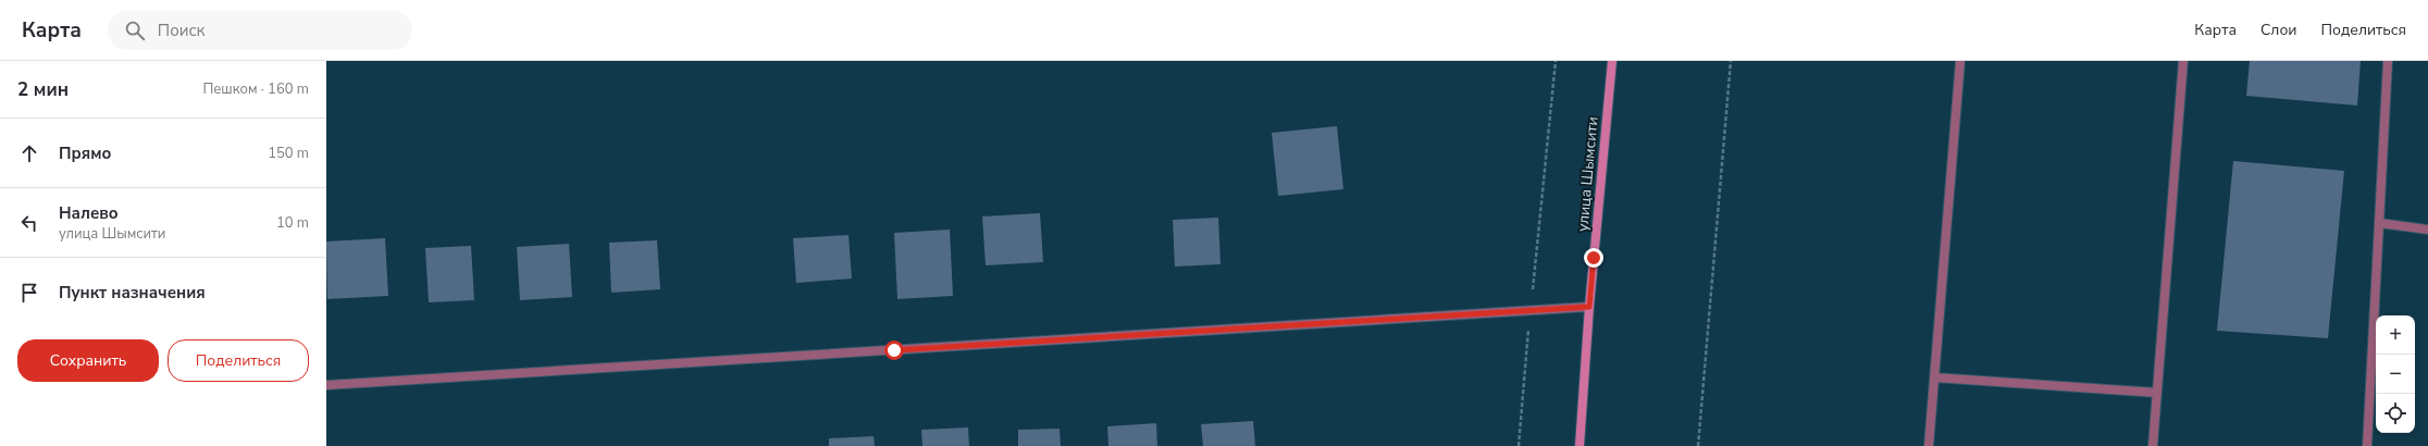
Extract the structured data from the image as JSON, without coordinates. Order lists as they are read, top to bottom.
{
  "streets": {
    "main road": ["улица Шымсити"]
  },
  "page": {
    "header": "Карта",
    "search": "Поиск",
    "nav": ["Карта", "Слои", "Поделиться"],
    "heading": ["2 мин", "Пешком · 160 m"],
    "list": [
      ["Прямо", "150 m"],
      ["Налево", "улица Шымсити", "10 m"],
      "Пункт назначения"
    ],
    "map_buttons": ["+", "−"],
    "buttons": ["Сохранить", "Поделиться"]
  }
}
